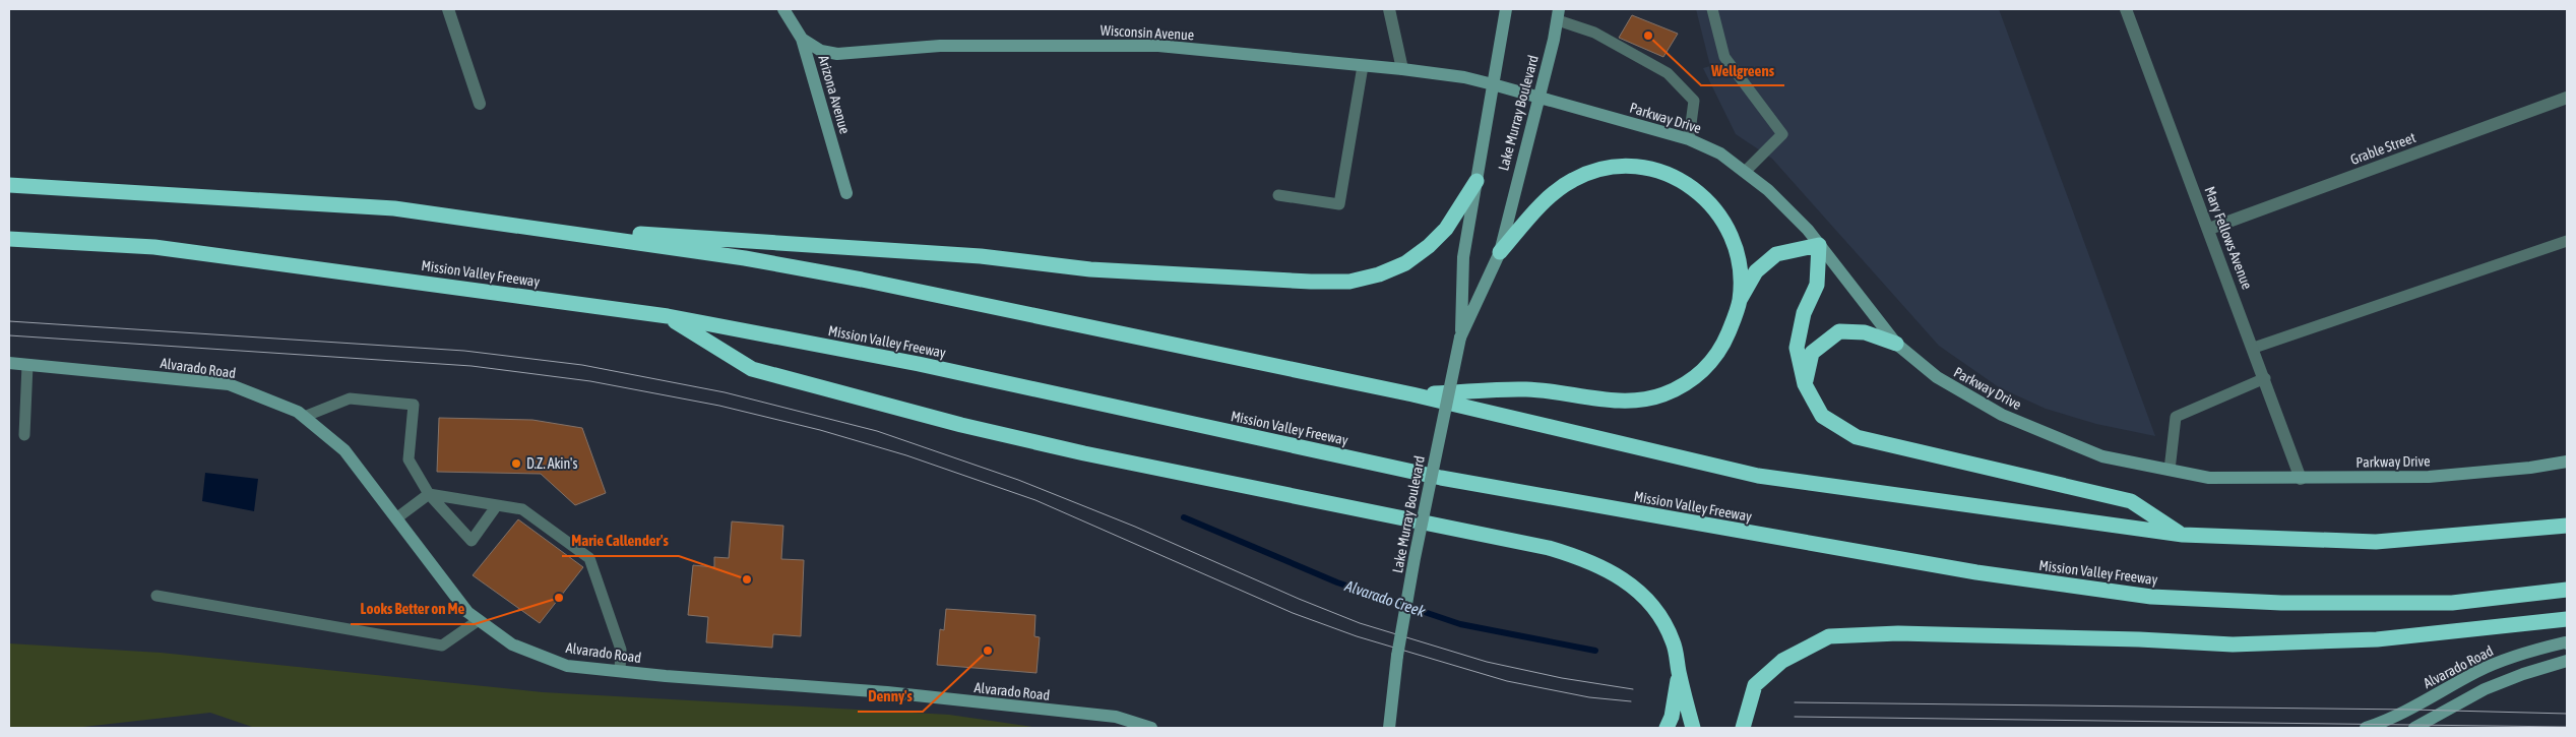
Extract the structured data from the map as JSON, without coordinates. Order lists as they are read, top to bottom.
{
  "streets": {
    "highway": ["Mission Valley Freeway"],
    "street": [
      "Wisconsin Avenue",
      "Arizona Avenue",
      "Lake Murray Boulevard",
      "Parkway Drive",
      "Grable Street",
      "Mary Fellows Avenue",
      "Alvarado Road"
    ]
  },
  "crossings": [
    ["Wisconsin Avenue", "Arizona Avenue"],
    ["Wisconsin Avenue", "Lake Murray Boulevard"],
    ["Wisconsin Avenue", "Parkway Drive"],
    ["Lake Murray Boulevard", "Parkway Drive"],
    ["Parkway Drive", "Mary Fellows Avenue"],
    ["Grable Street", "Mary Fellows Avenue"]
  ],
  "water": ["Alvarado Creek"],
  "places": [
    "Wellgreens",
    "D.Z. Akin's",
    "Marie Callender's",
    "Looks Better on Me",
    "Denny's"
  ]
}
